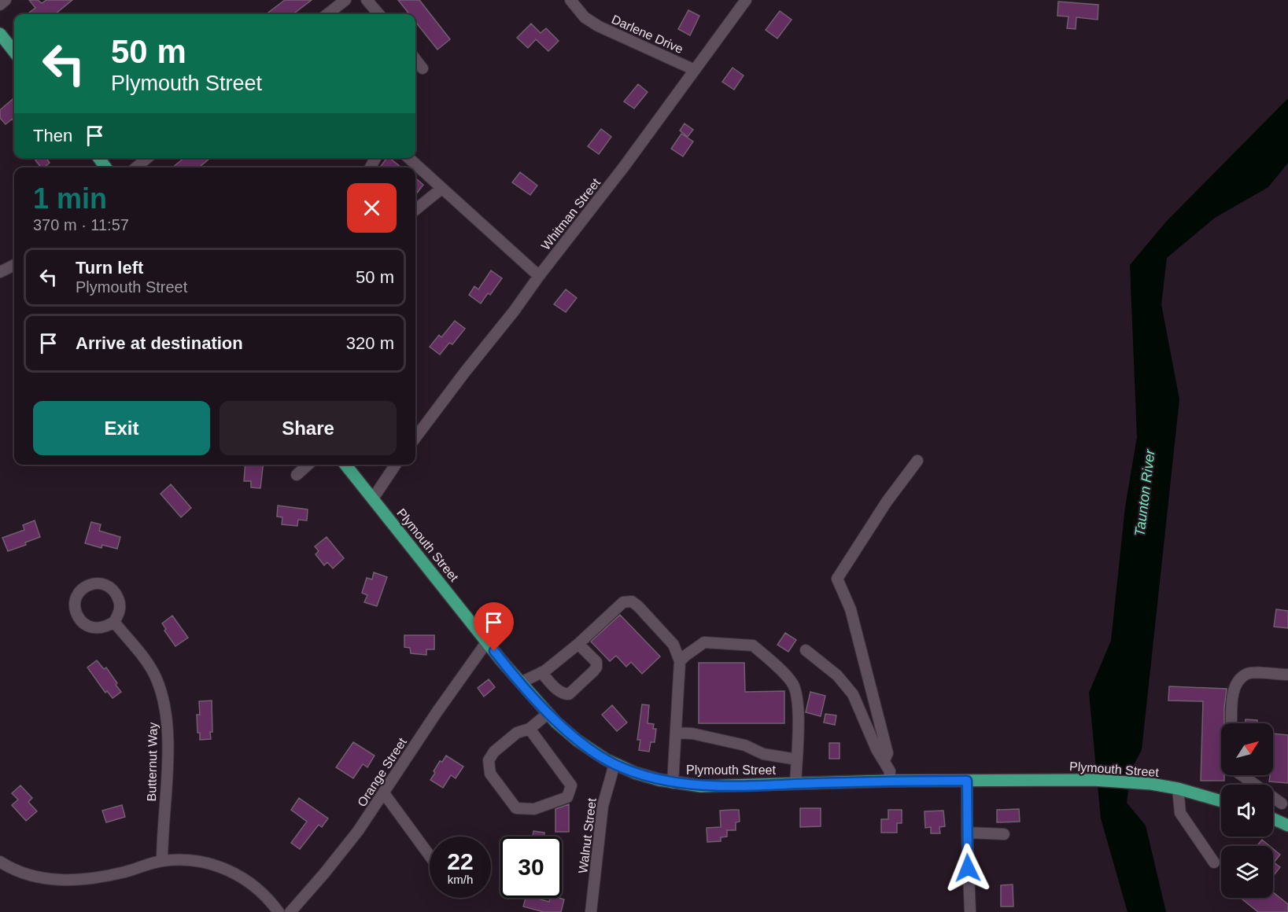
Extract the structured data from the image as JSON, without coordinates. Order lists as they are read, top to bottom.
{
  "streets": {
    "main road": ["Plymouth Street"],
    "street": [
      "Darlene Drive",
      "Whitman Street",
      "Butternut Way",
      "Orange Street",
      "Walnut Street"
    ]
  },
  "crossings": [
    ["Darlene Drive", "Whitman Street"],
    ["Plymouth Street", "Orange Street"],
    ["Plymouth Street", "Walnut Street"]
  ],
  "water": ["Taunton River"],
  "north": "top right",
  "page": {
    "turn": ["50 m", "Plymouth Street"],
    "then": "Then",
    "heading": ["1 min", "370 m · 11:57"],
    "list": [
      {
        "name": "Turn left",
        "note": "Plymouth Street",
        "value": "50 m"
      },
      {
        "name": "Arrive at destination",
        "value": "320 m"
      }
    ],
    "buttons": ["Exit", "Share"],
    "speed": "22 km/h",
    "limit": "30"
  }
}
